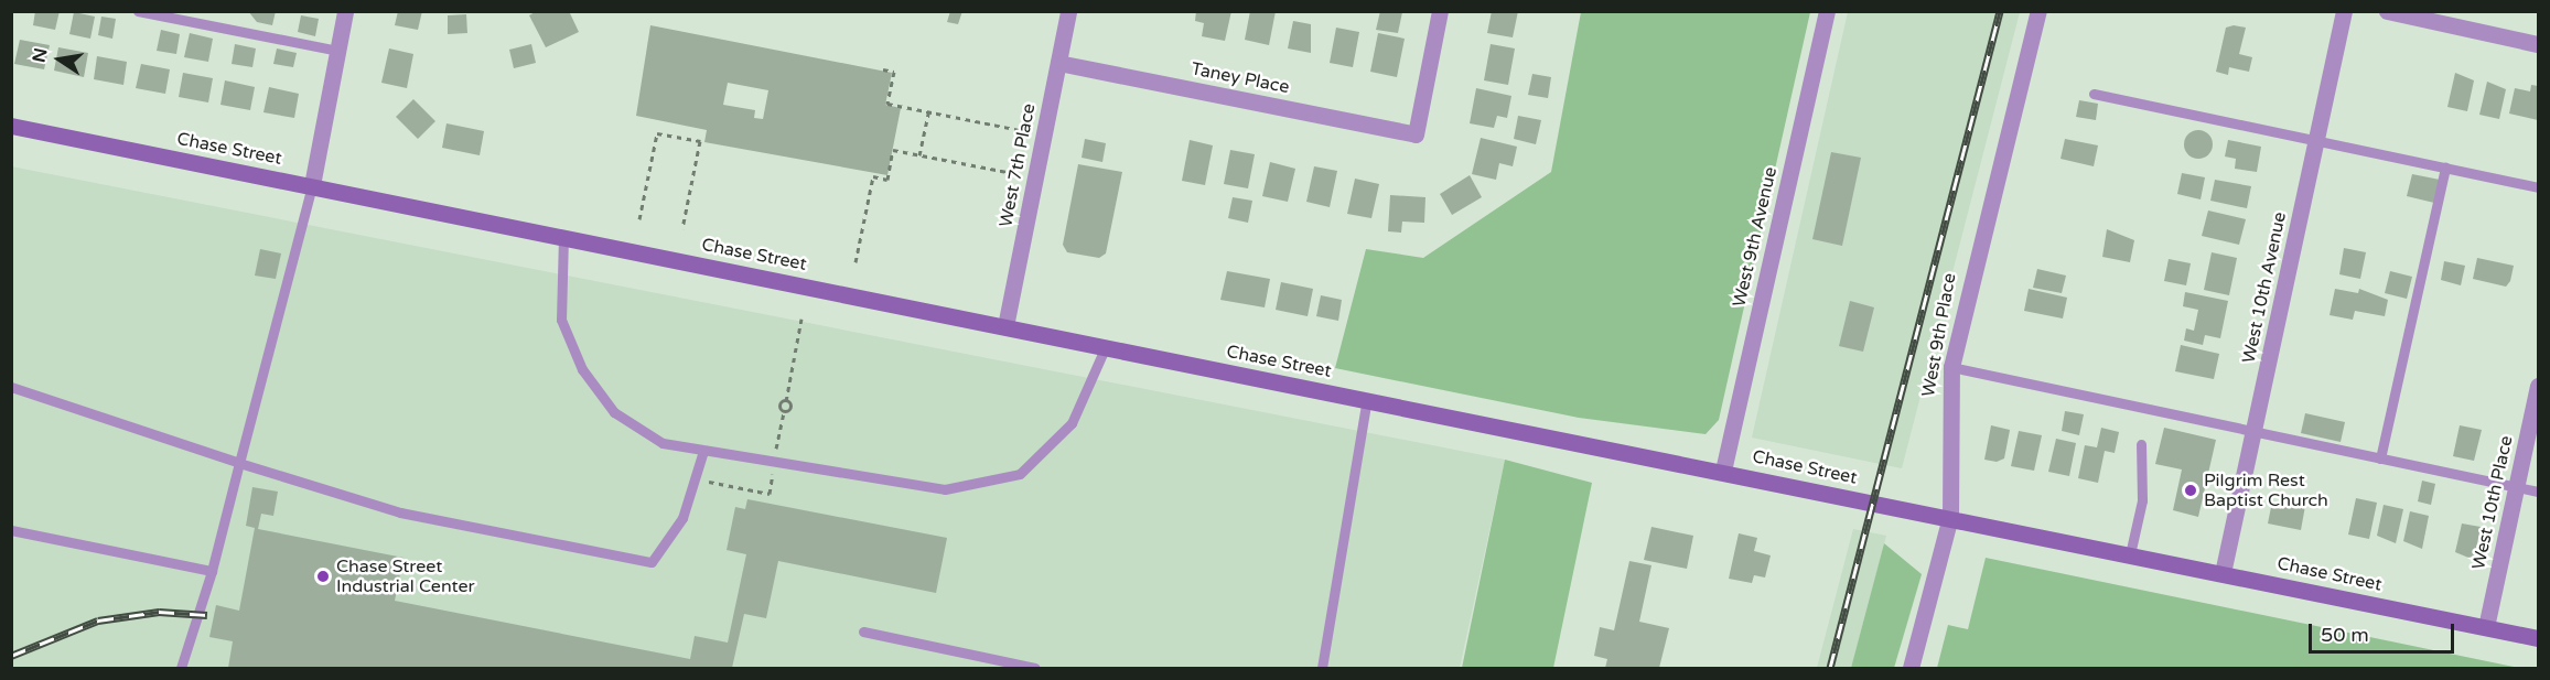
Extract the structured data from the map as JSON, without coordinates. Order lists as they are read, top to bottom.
{
  "streets": {
    "street": [
      "Taney Place",
      "Chase Street",
      "West 7th Place",
      "West 9th Avenue",
      "West 10th Avenue",
      "West 9th Place",
      "West 10th Place"
    ]
  },
  "crossings": [
    ["Taney Place", "West 7th Place"],
    ["Chase Street", "West 7th Place"],
    ["Chase Street", "West 9th Avenue"],
    ["Chase Street", "West 10th Avenue"],
    ["Chase Street", "West 9th Place"],
    ["Chase Street", "West 10th Place"]
  ],
  "places": ["Pilgrim Rest Baptist Church", "Chase Street Industrial Center"],
  "scale_bar": "50 m",
  "north": "left"
}
